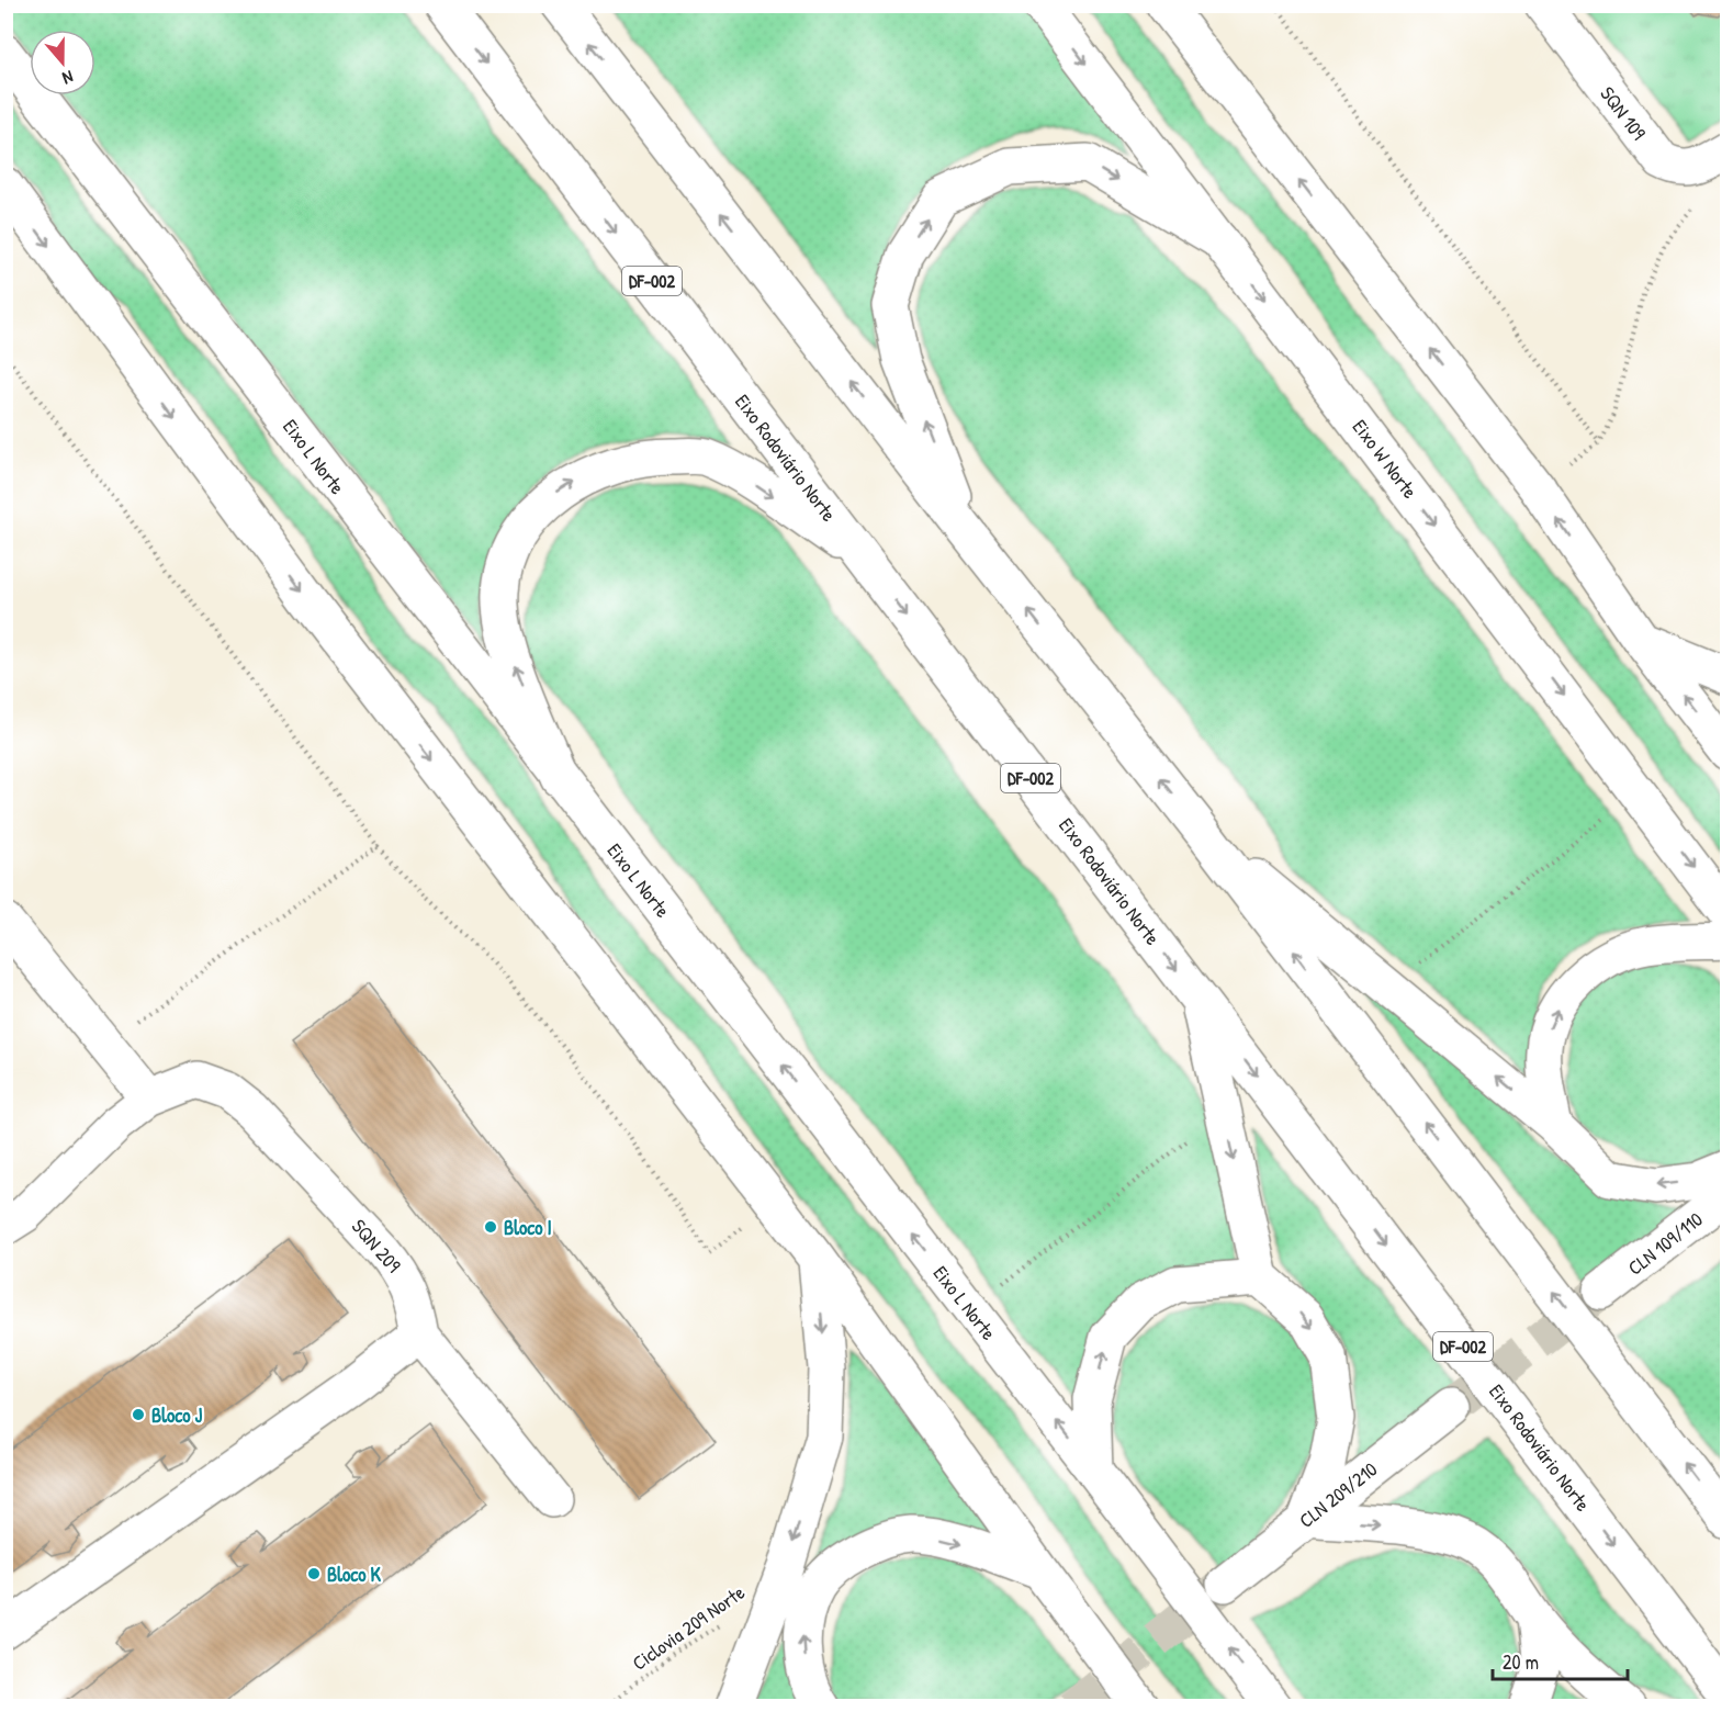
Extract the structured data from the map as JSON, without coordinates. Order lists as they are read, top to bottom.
{
  "streets": {
    "main road": [
      "SQN 109",
      "DF-002",
      "Eixo L Norte",
      "Eixo Rodoviário Norte",
      "Eixo W Norte",
      "CLN 109/110",
      "SQN 209",
      "CLN 209/210"
    ],
    "path": ["Ciclovia 209 Norte"]
  },
  "places": ["Bloco I", "Bloco J", "Bloco K"],
  "scale_bar": "20 m",
  "north": "bottom"
}
